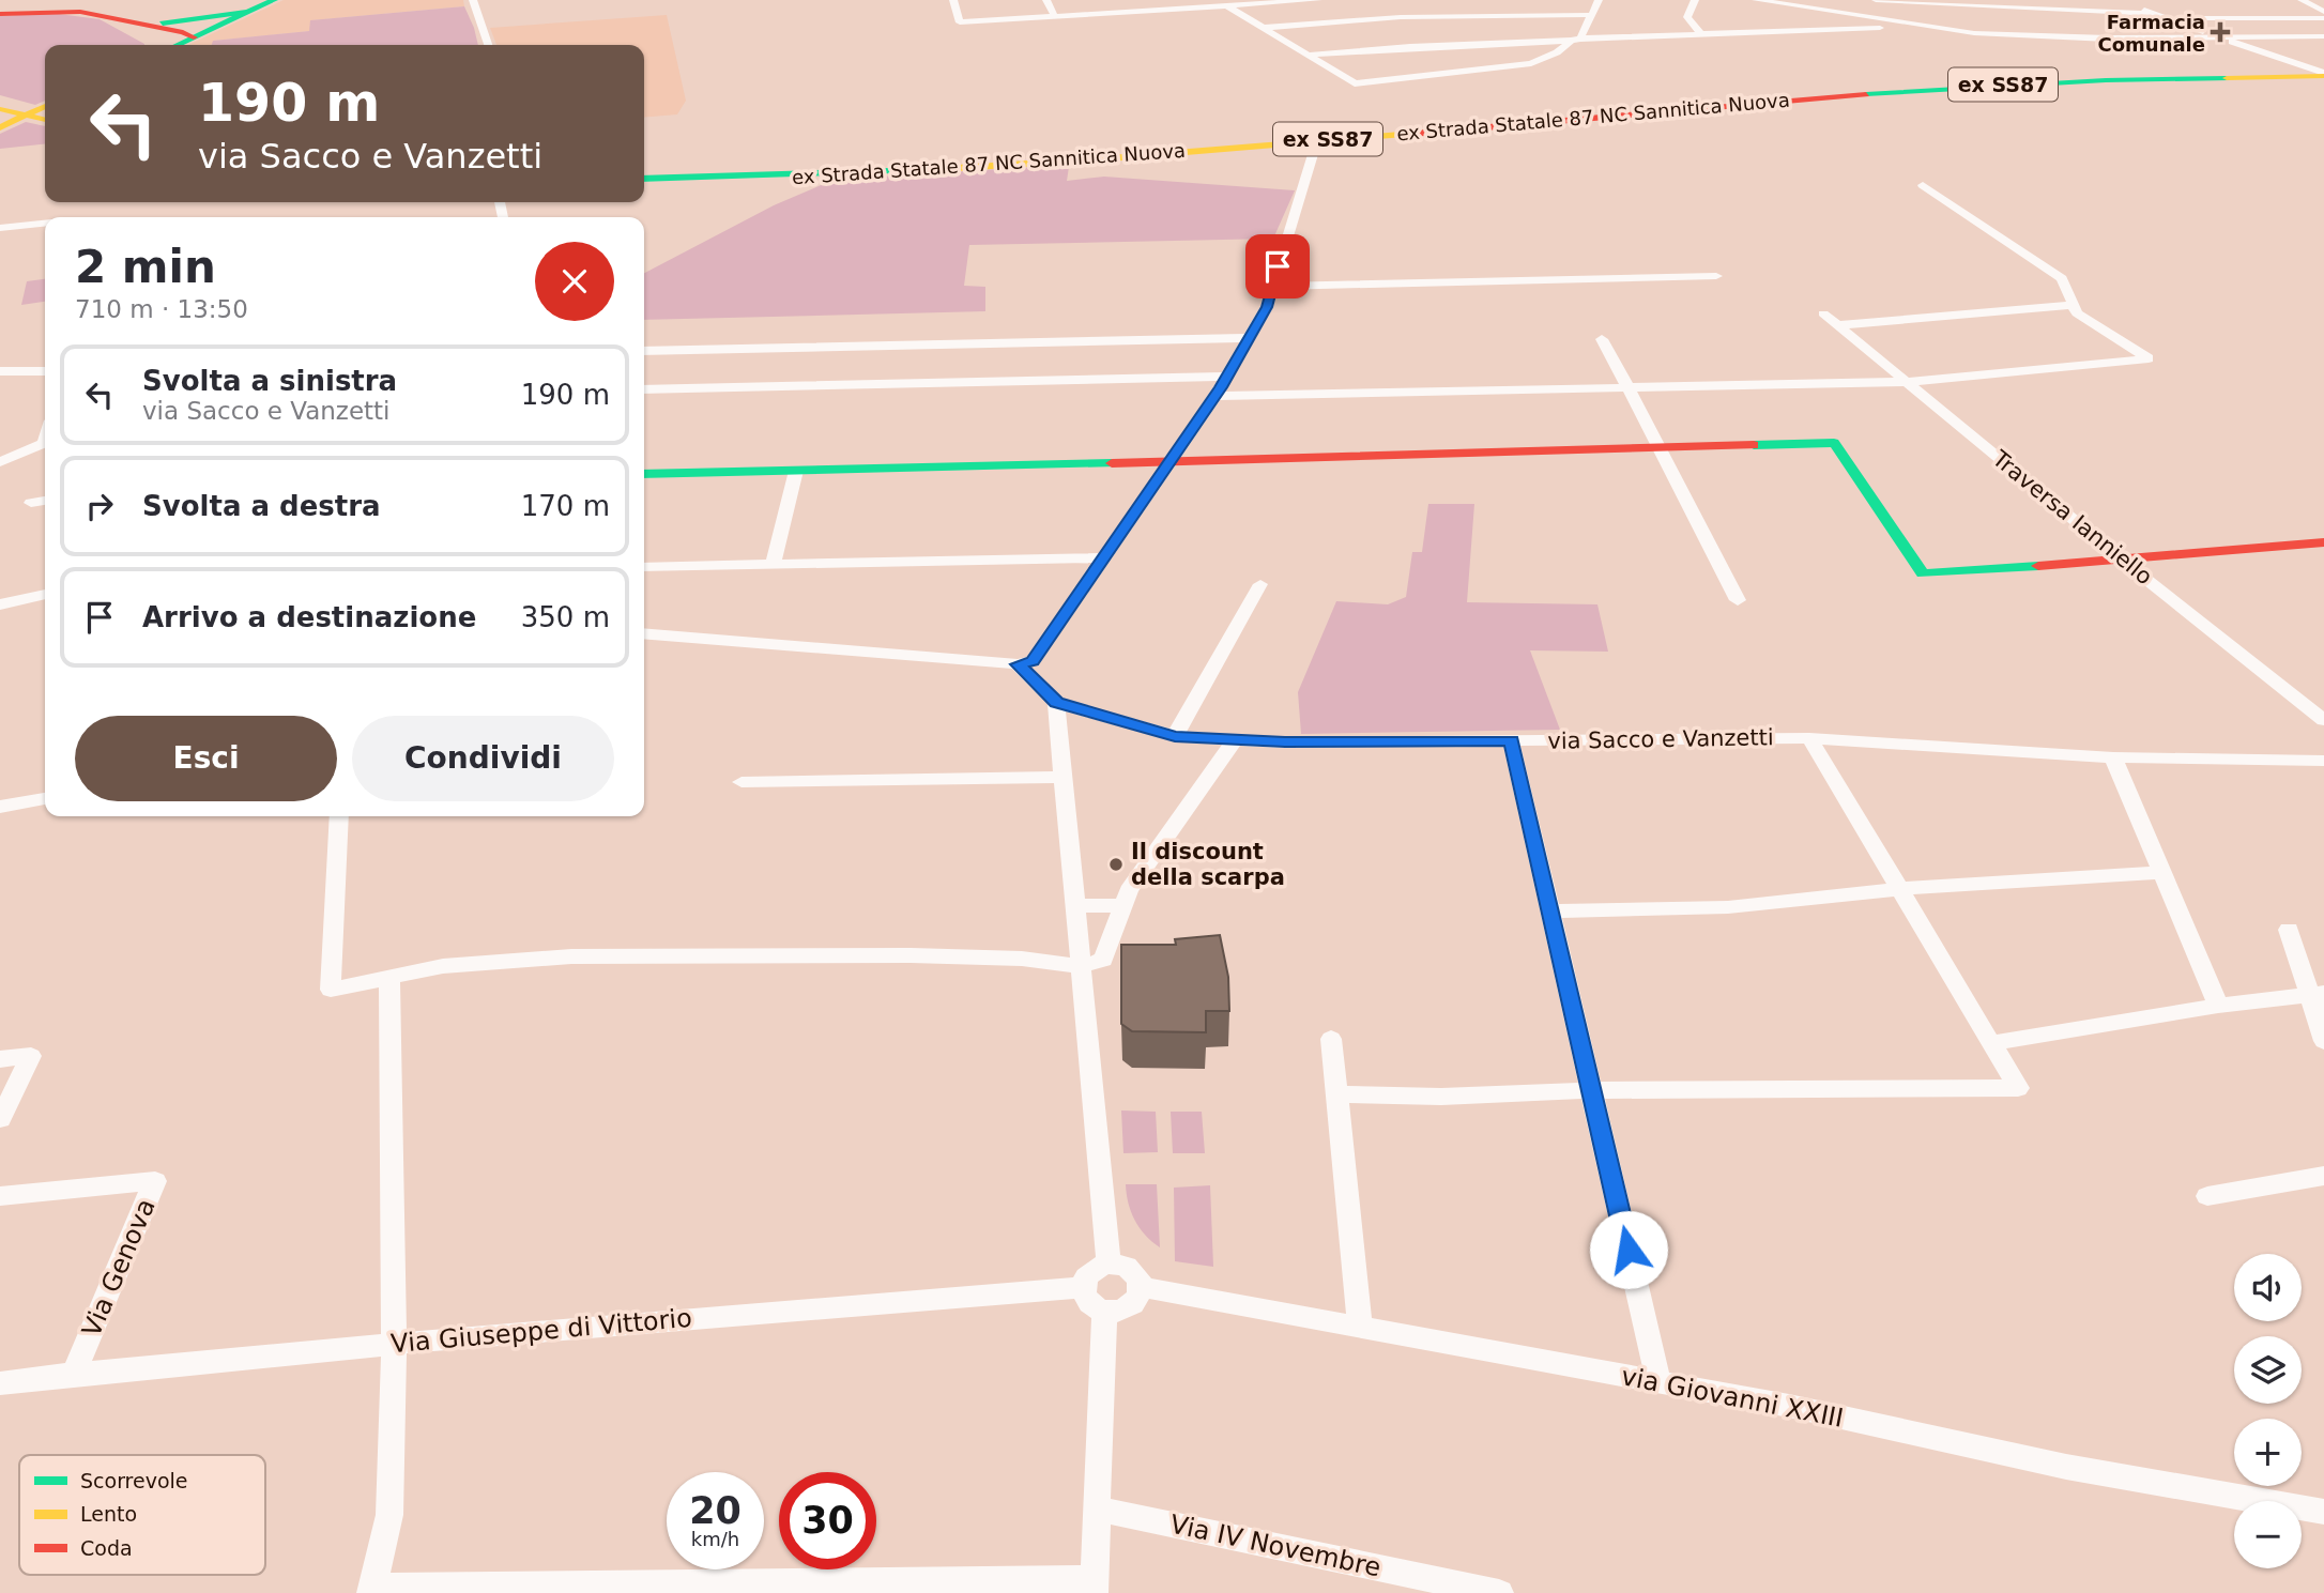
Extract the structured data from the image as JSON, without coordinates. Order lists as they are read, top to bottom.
{
  "streets": {
    "main road": ["ex SS87", "ex Strada Statale 87 NC Sannitica Nuova"],
    "street": [
      "Traversa Ianniello",
      "via Sacco e Vanzetti",
      "Via Genova",
      "Via Giuseppe di Vittorio",
      "via Giovanni XXIII",
      "Via IV Novembre"
    ]
  },
  "crossings": [
    ["Via Genova", "Via Giuseppe di Vittorio"],
    ["Via Giuseppe di Vittorio", "via Giovanni XXIII"]
  ],
  "places": {
    "health": ["Farmacia Comunale"],
    "other": ["Il discount della scarpa"]
  },
  "legend": ["Scorrevole", "Lento", "Coda"],
  "page": {
    "turn": ["190 m", "via Sacco e Vanzetti"],
    "heading": ["2 min", "710 m · 13:50"],
    "list": [
      {
        "name": "Svolta a sinistra",
        "note": "via Sacco e Vanzetti",
        "value": "190 m"
      },
      {
        "name": "Svolta a destra",
        "value": "170 m"
      },
      {
        "name": "Arrivo a destinazione",
        "value": "350 m"
      }
    ],
    "buttons": ["Esci", "Condividi"],
    "map_buttons": ["+", "−"],
    "speed": "20 km/h",
    "limit": "30"
  }
}
